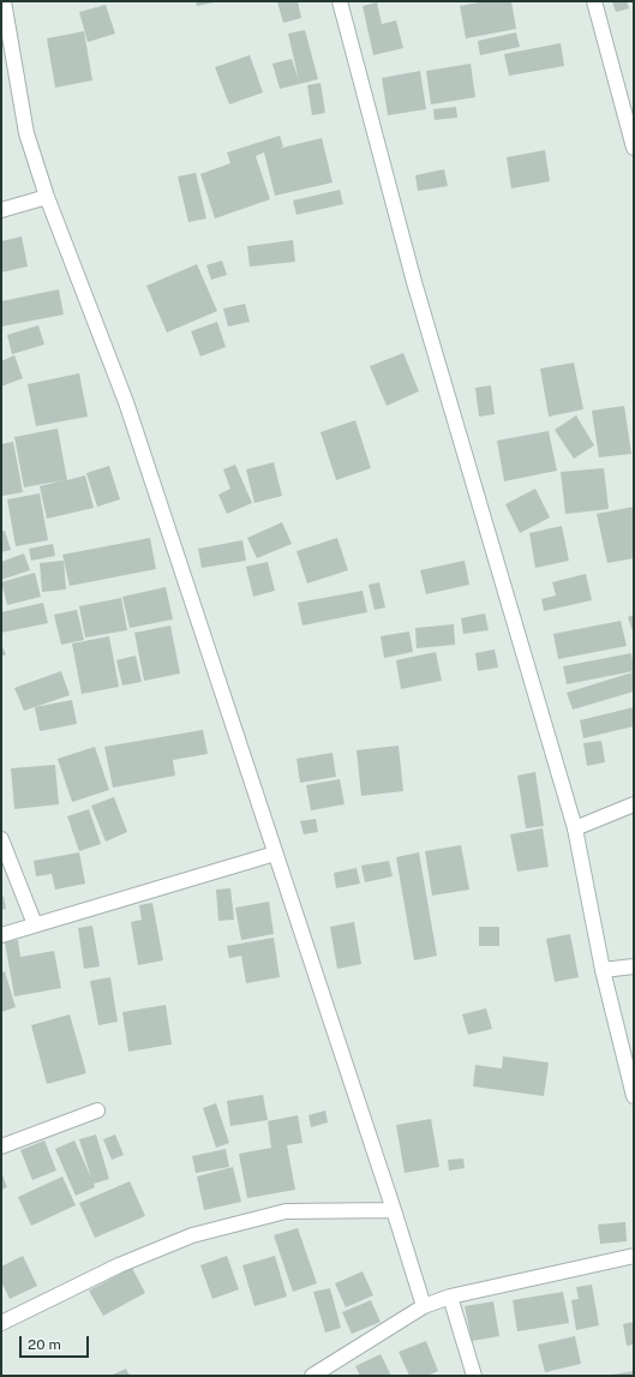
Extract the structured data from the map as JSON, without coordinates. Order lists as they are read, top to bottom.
{
  "scale_bar": "20 m"
}
